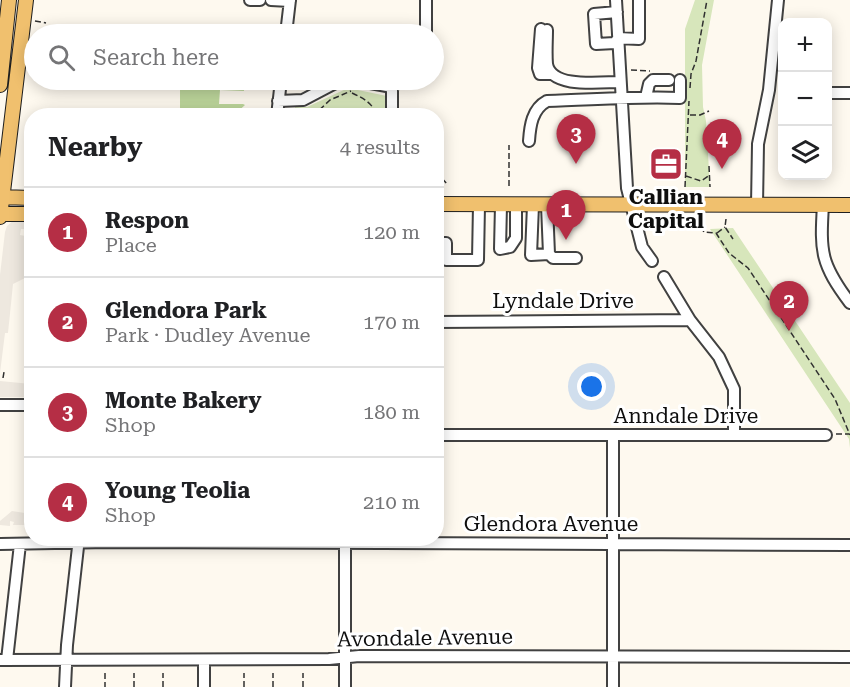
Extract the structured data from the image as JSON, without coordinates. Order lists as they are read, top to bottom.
{
  "streets": {
    "street": [
      "Lyndale Drive",
      "Anndale Drive",
      "Glendora Avenue",
      "Avondale Avenue"
    ]
  },
  "places": {
    "office": ["Callian Capital"]
  },
  "page": {
    "map_buttons": ["+", "−"],
    "search": "Search here",
    "heading": ["Nearby", "4 results"],
    "pins": [
      "3",
      "4",
      "1",
      "2"
    ],
    "list": [
      {
        "mark": "1",
        "name": "Respon",
        "note": "Place",
        "value": "120 m"
      },
      {
        "mark": "2",
        "name": "Glendora Park",
        "note": "Park · Dudley Avenue",
        "value": "170 m"
      },
      {
        "mark": "3",
        "name": "Monte Bakery",
        "note": "Shop",
        "value": "180 m"
      },
      {
        "mark": "4",
        "name": "Young Teolia",
        "note": "Shop",
        "value": "210 m"
      }
    ]
  }
}
